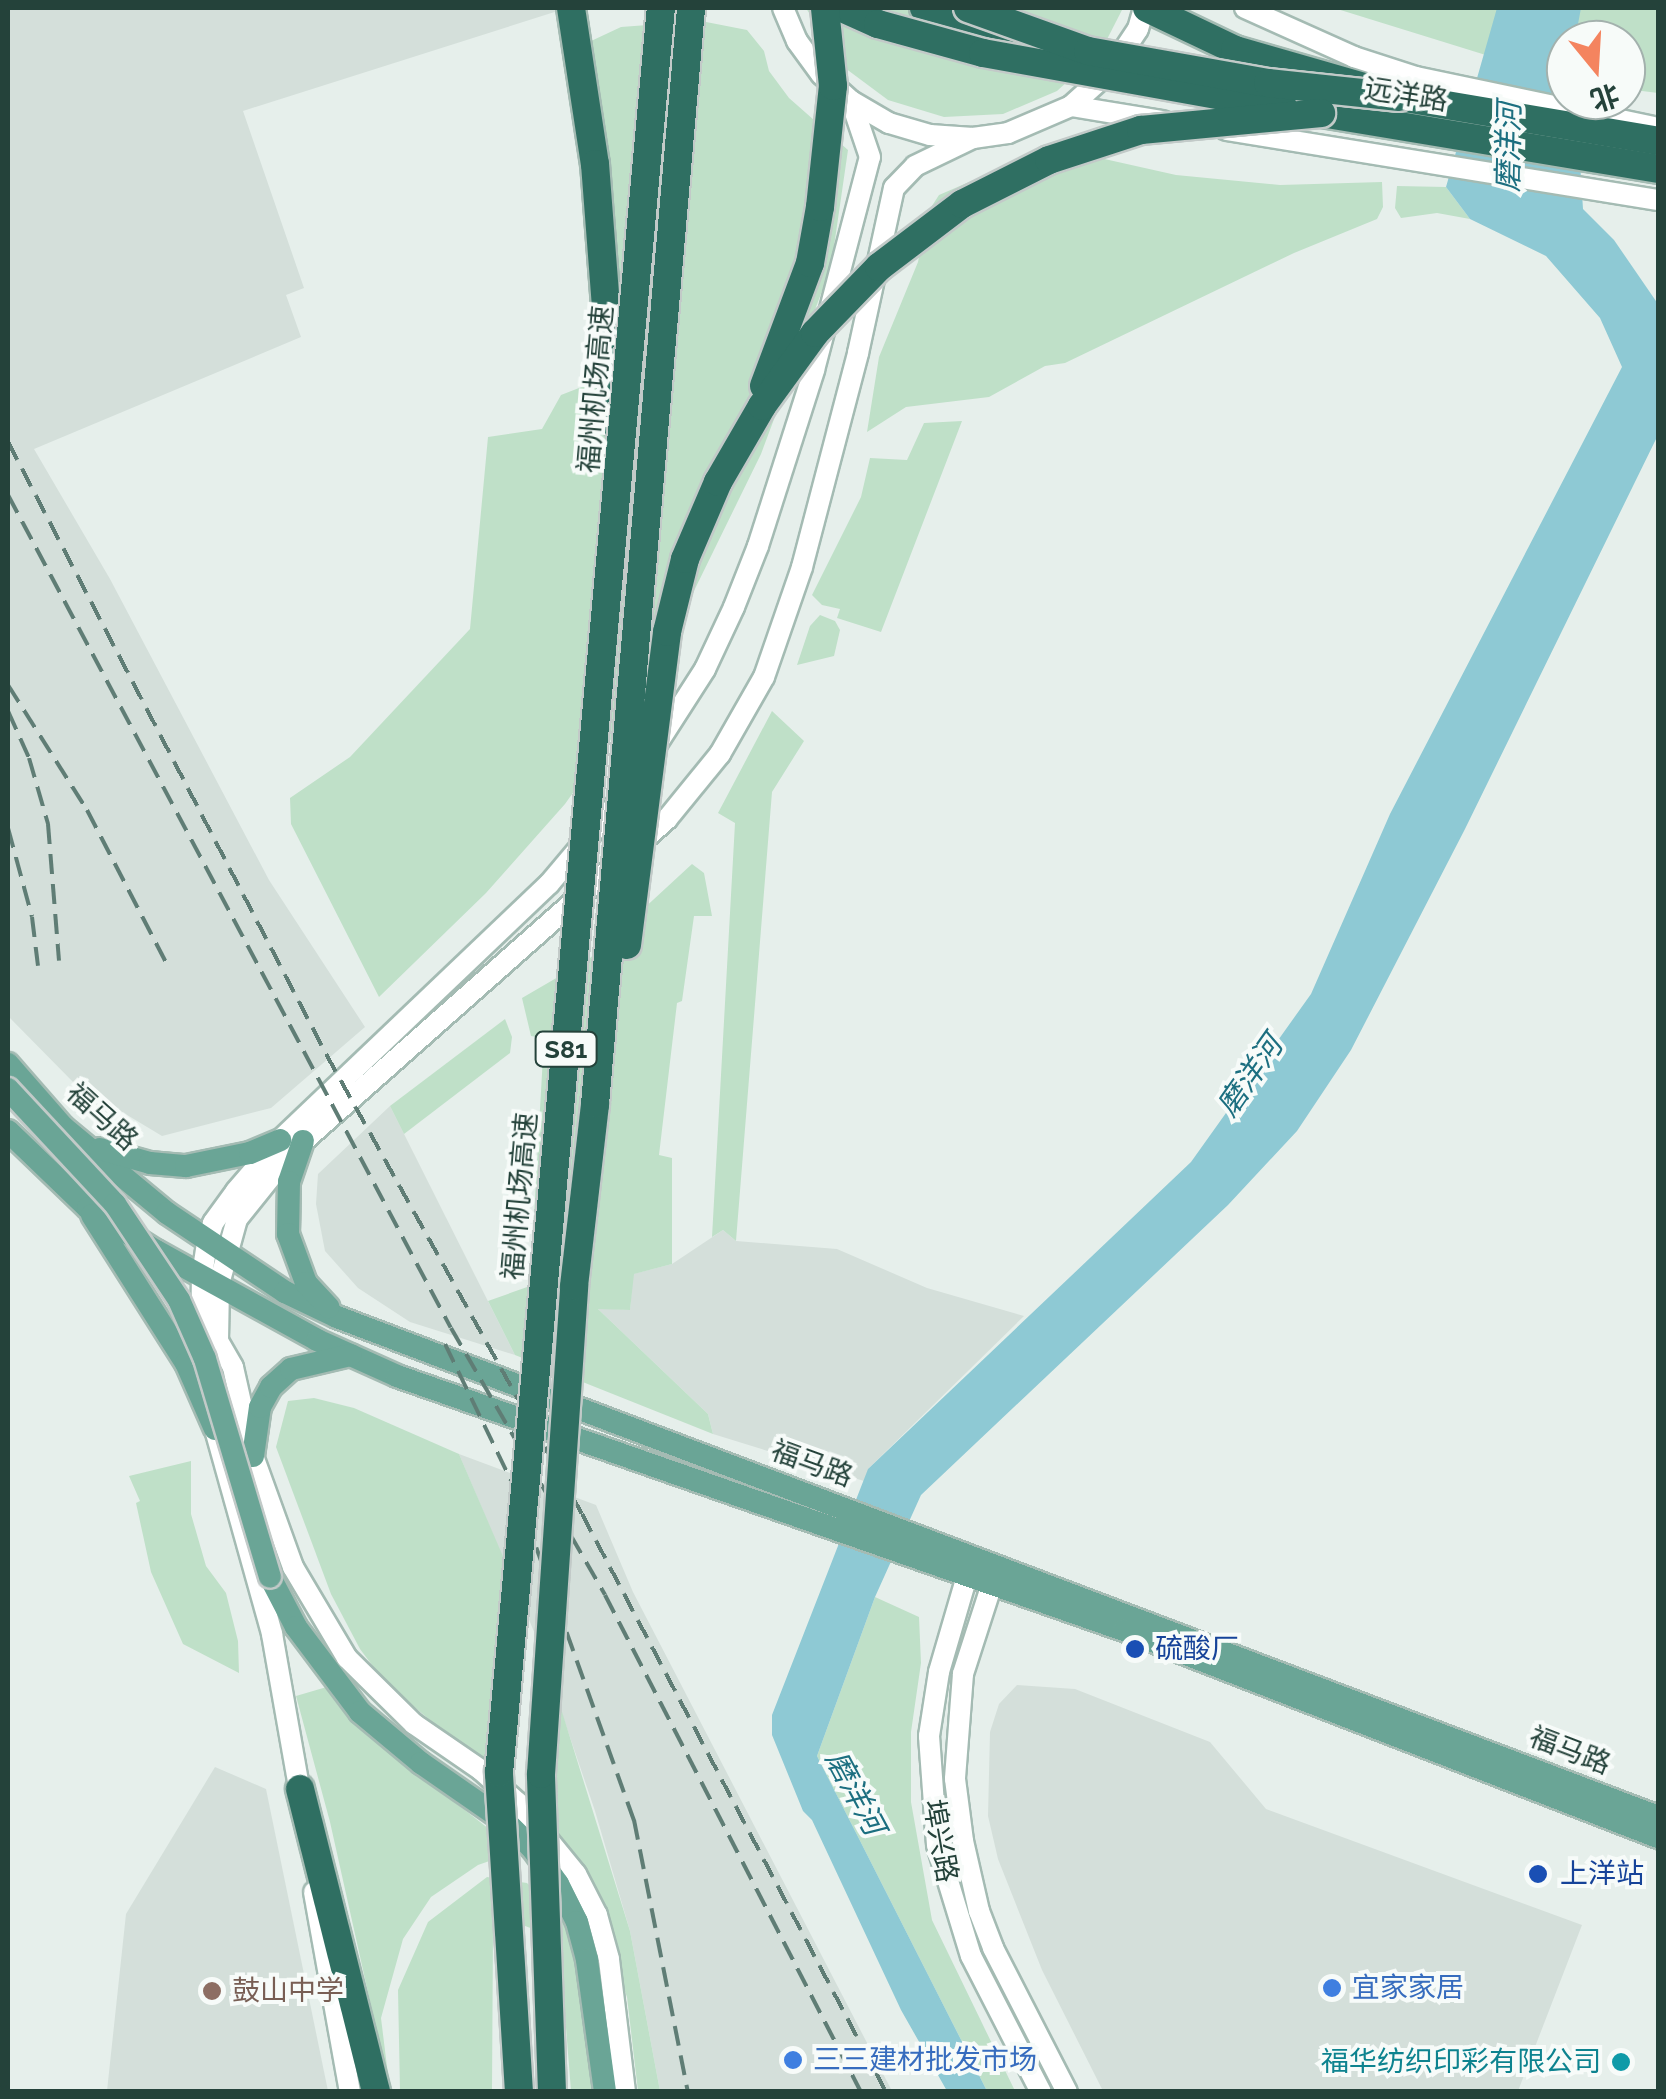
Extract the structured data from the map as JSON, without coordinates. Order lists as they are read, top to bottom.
{
  "streets": {
    "highway": ["远洋路", "福州机场高速", "S81"],
    "main road": ["福马路", "埠兴路"]
  },
  "crossings": [
    ["福马路", "埠兴路"]
  ],
  "water": ["磨洋河"],
  "places": [
    "硫酸厂",
    "上洋站",
    "宜家家居",
    "鼓山中学",
    "三三建材批发市场",
    "福华纺织印彩有限公司"
  ],
  "north": "bottom"
}
